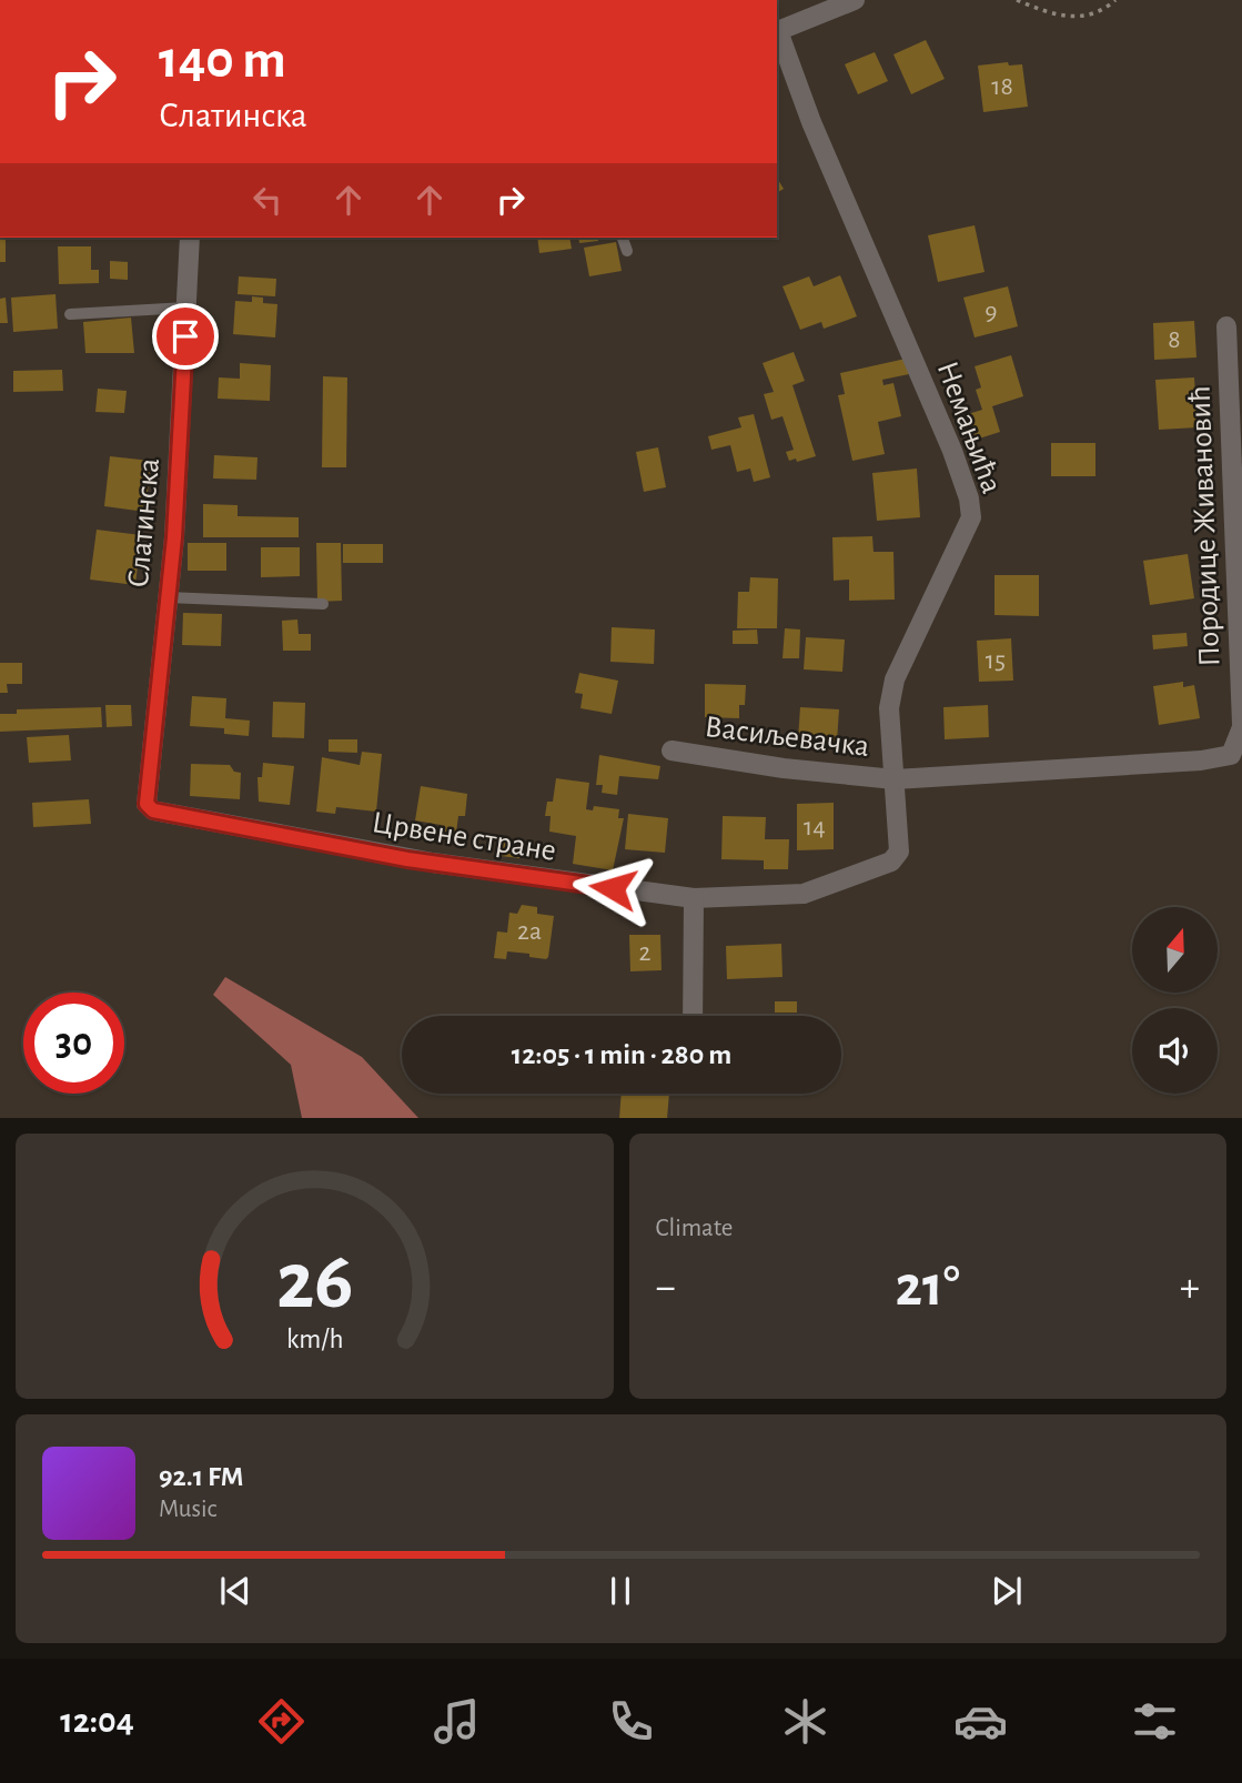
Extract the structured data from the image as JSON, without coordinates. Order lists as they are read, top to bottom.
{
  "streets": {
    "street": [
      "Немањића",
      "Слатинска",
      "Породице Живановић",
      "Васиљевачка",
      "Црвене стране"
    ]
  },
  "crossings": [
    ["Немањића", "Породице Живановић"],
    ["Немањића", "Васиљевачка"],
    ["Немањића", "Црвене стране"],
    ["Слатинска", "Црвене стране"],
    ["Породице Живановић", "Васиљевачка"]
  ],
  "house_numbers": [
    "18",
    "9",
    "8",
    "15",
    "14",
    "2a",
    "2"
  ],
  "north": "top",
  "page": {
    "turn": ["140 m", "Слатинска"],
    "limit": "30",
    "trip": "12:05 · 1 min · 280 m",
    "tile": "Climate",
    "heat": ["−", "21°", "+"],
    "song": ["92.1 FM", "Music"],
    "tabs": "12:04",
    "gauge": ["26", "km/h"]
  }
}
